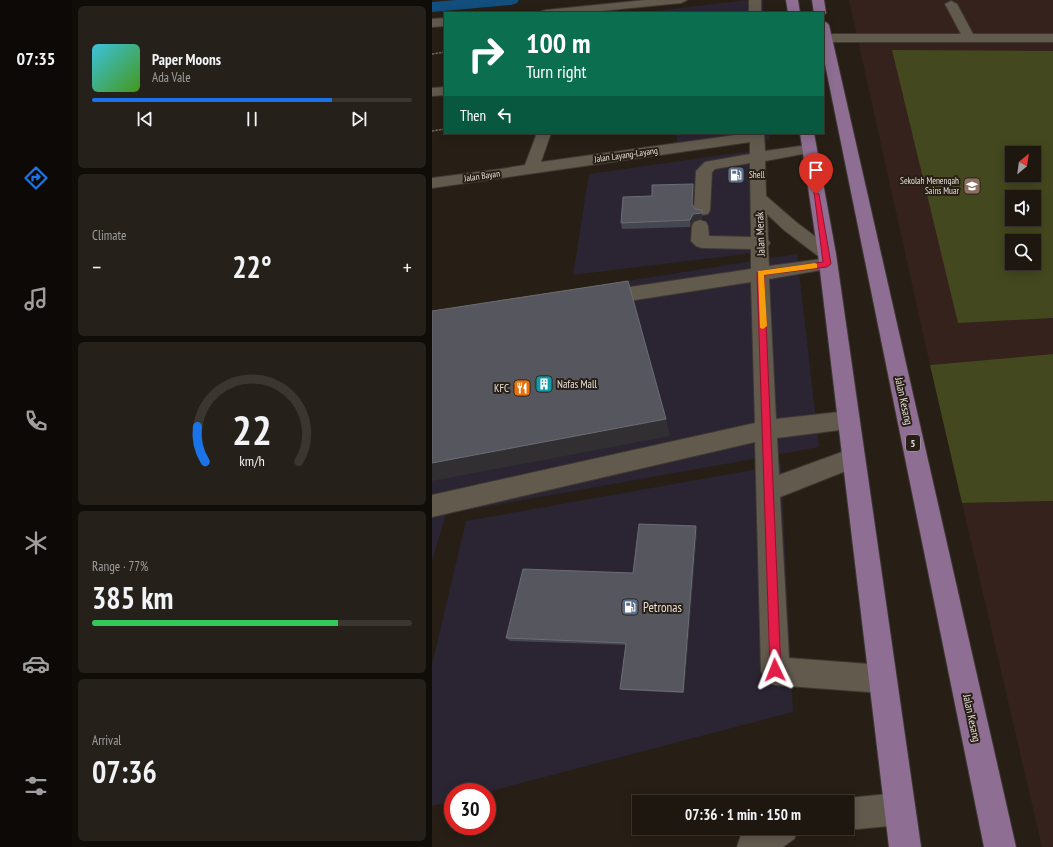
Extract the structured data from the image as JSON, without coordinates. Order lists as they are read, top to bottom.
{
  "streets": {
    "main road": ["Jalan Kesang", "5"],
    "street": ["Jalan Layang-Layang", "Jalan Bayan", "Jalan Merak"]
  },
  "crossings": [
    ["Jalan Layang-Layang", "Jalan Bayan"],
    ["Jalan Layang-Layang", "Jalan Merak"]
  ],
  "places": {
    "fuel station": ["Shell", "Petronas"],
    "school or university": ["Sekolah Menengah Sains Muar"],
    "building": ["Nafas Mall"],
    "restaurant": ["KFC"]
  },
  "north": "top right",
  "page": {
    "tabs": "07:35",
    "turn": ["100 m", "Turn right"],
    "song": ["Paper Moons", "Ada Vale"],
    "then": "Then",
    "tile": [
      "Climate",
      ["Range · 77%", "385 km"],
      ["Arrival", "07:36"]
    ],
    "heat": ["−", "22°", "+"],
    "limit": "30",
    "trip": "07:36 · 1 min · 150 m",
    "gauge": ["22", "km/h"]
  }
}
